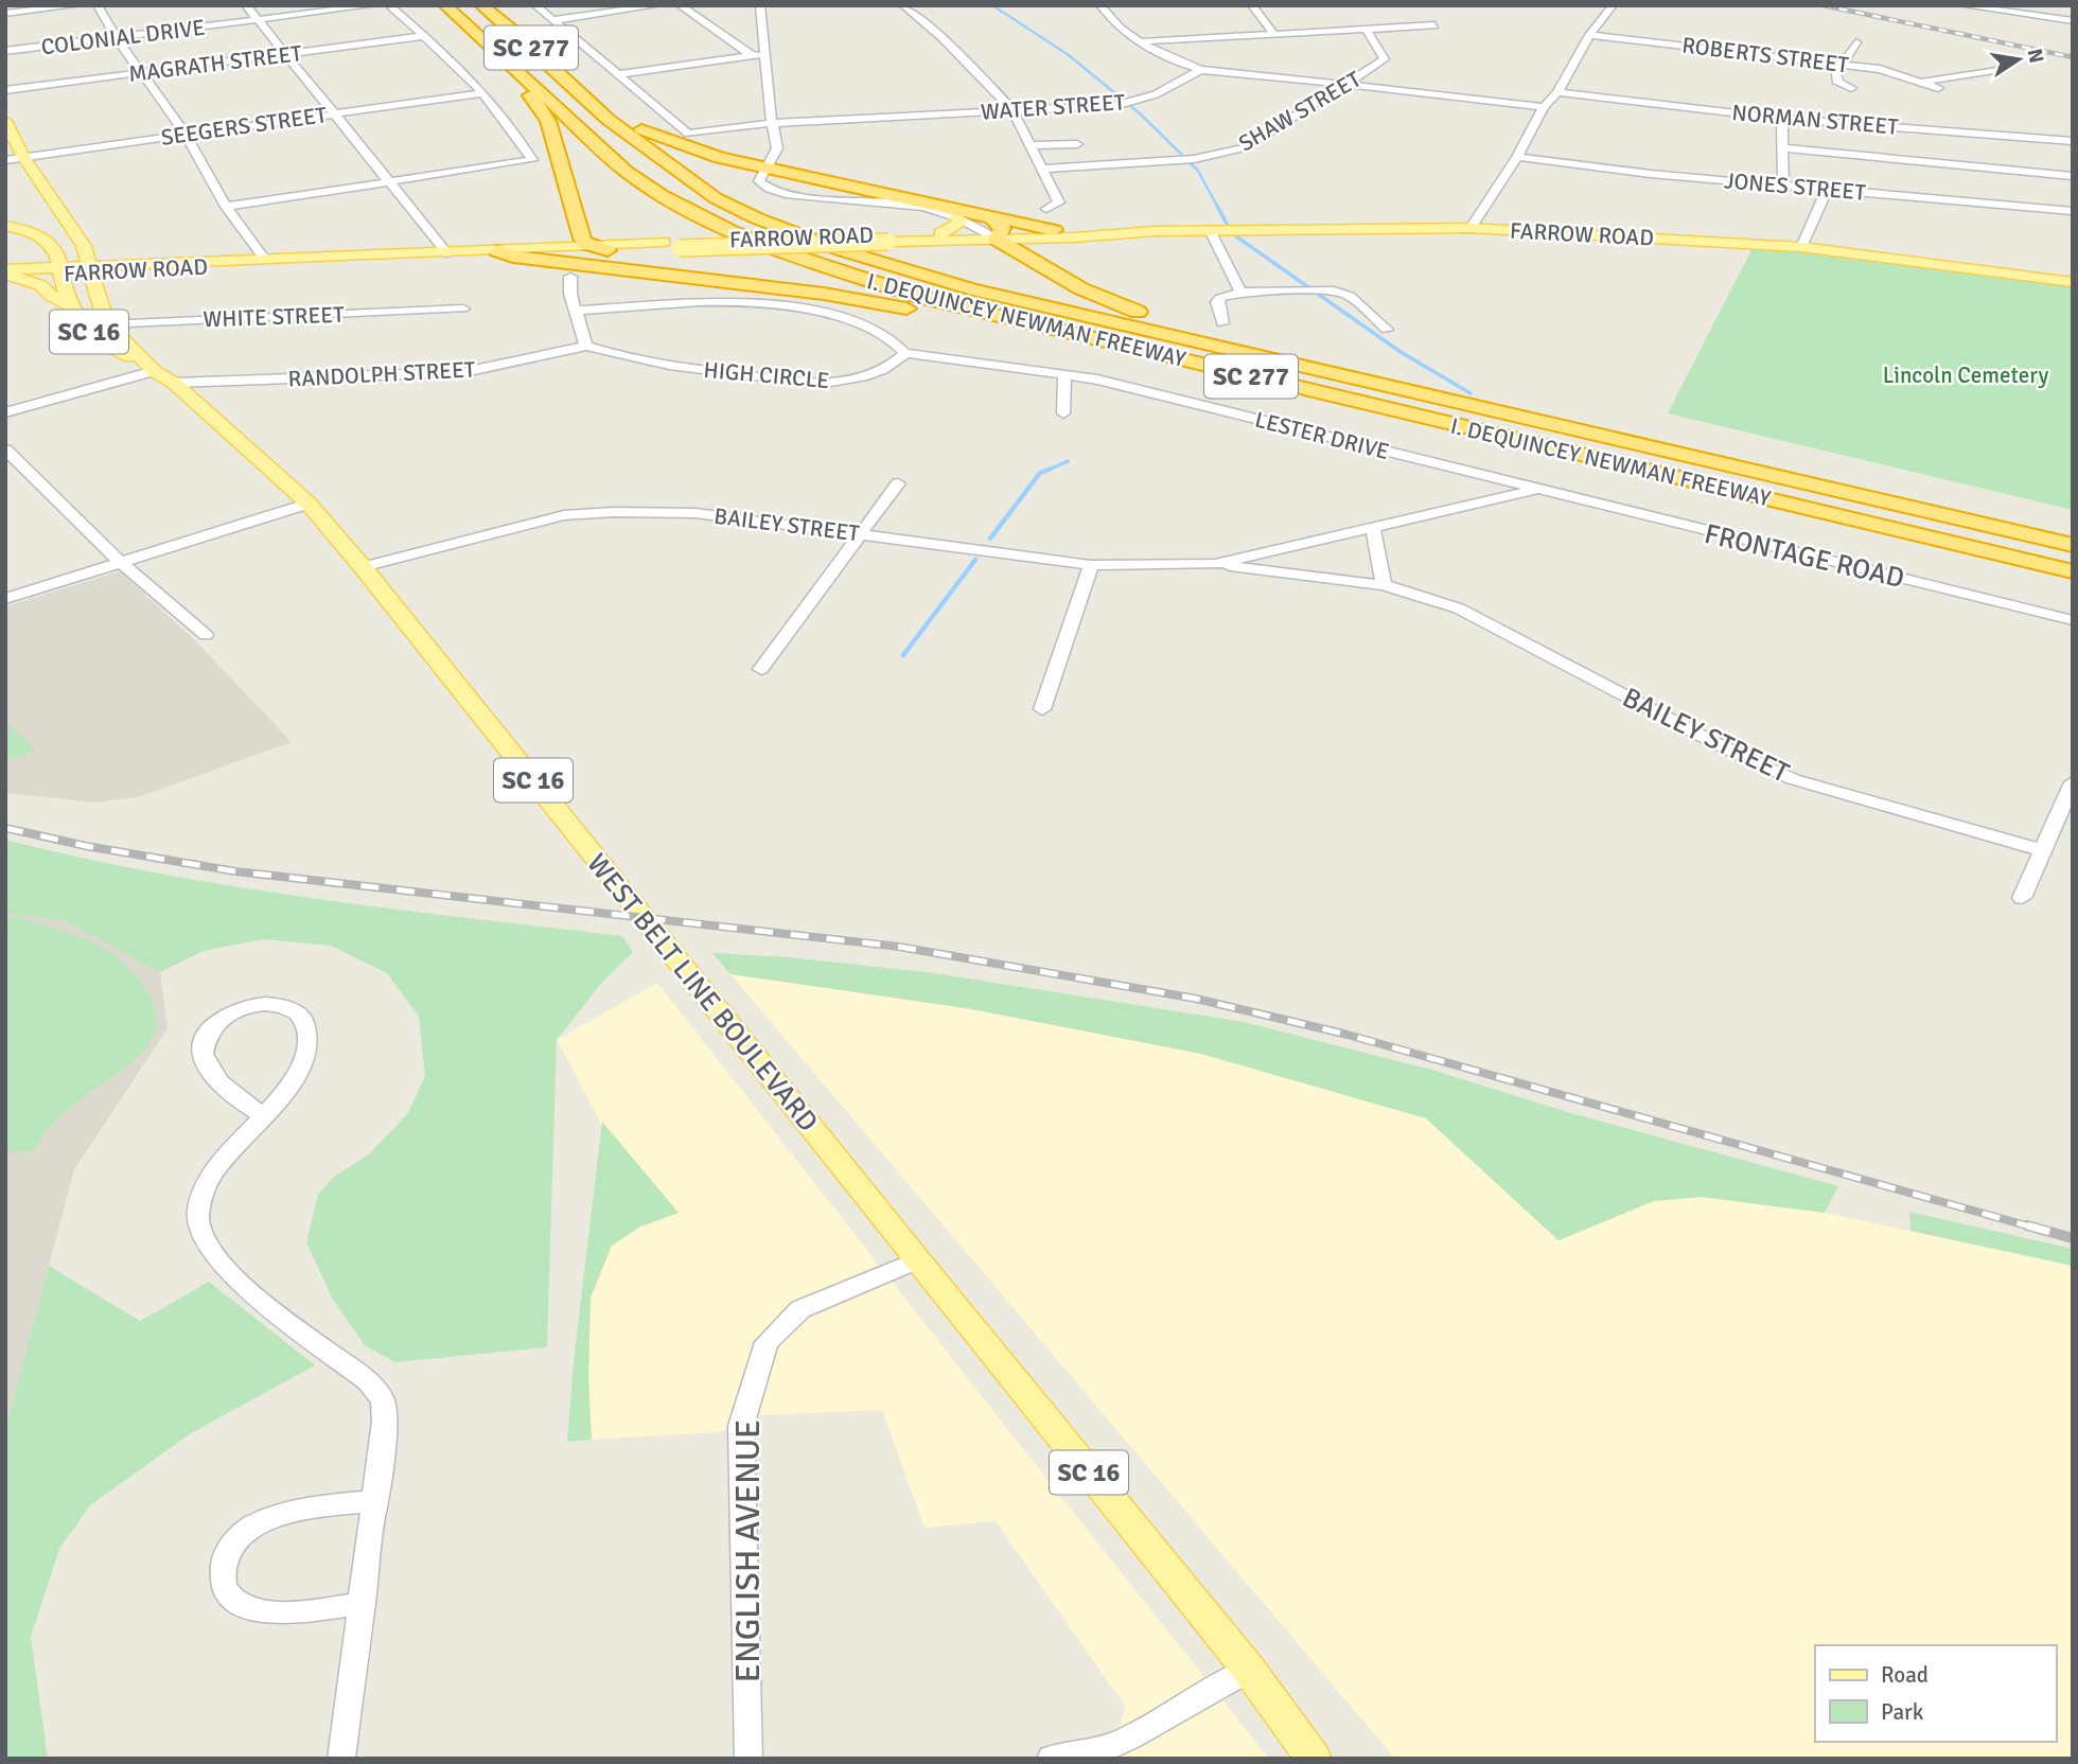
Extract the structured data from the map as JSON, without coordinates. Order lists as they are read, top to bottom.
{
  "streets": {
    "highway": ["SC 277", "I. DEQUINCEY NEWMAN FREEWAY"],
    "main road": ["FARROW ROAD", "SC 16", "WEST BELT LINE BOULEVARD"],
    "street": [
      "COLONIAL DRIVE",
      "ROBERTS STREET",
      "MAGRATH STREET",
      "WATER STREET",
      "SHAW STREET",
      "NORMAN STREET",
      "SEEGERS STREET",
      "JONES STREET",
      "WHITE STREET",
      "RANDOLPH STREET",
      "HIGH CIRCLE",
      "LESTER DRIVE",
      "BAILEY STREET",
      "FRONTAGE ROAD",
      "ENGLISH AVENUE"
    ]
  },
  "crossings": [
    ["SEEGERS STREET", "SC 16"],
    ["FARROW ROAD", "SC 16"],
    ["FARROW ROAD", "WEST BELT LINE BOULEVARD"],
    ["WHITE STREET", "SC 16"],
    ["WHITE STREET", "WEST BELT LINE BOULEVARD"],
    ["SC 16", "WEST BELT LINE BOULEVARD"],
    ["RANDOLPH STREET", "HIGH CIRCLE"],
    ["RANDOLPH STREET", "WEST BELT LINE BOULEVARD"],
    ["LESTER DRIVE", "BAILEY STREET"],
    ["LESTER DRIVE", "FRONTAGE ROAD"],
    ["BAILEY STREET", "FRONTAGE ROAD"],
    ["BAILEY STREET", "WEST BELT LINE BOULEVARD"],
    ["WEST BELT LINE BOULEVARD", "ENGLISH AVENUE"]
  ],
  "parks": ["Lincoln Cemetery"],
  "legend": ["Road", "Park"],
  "north": "right"
}
